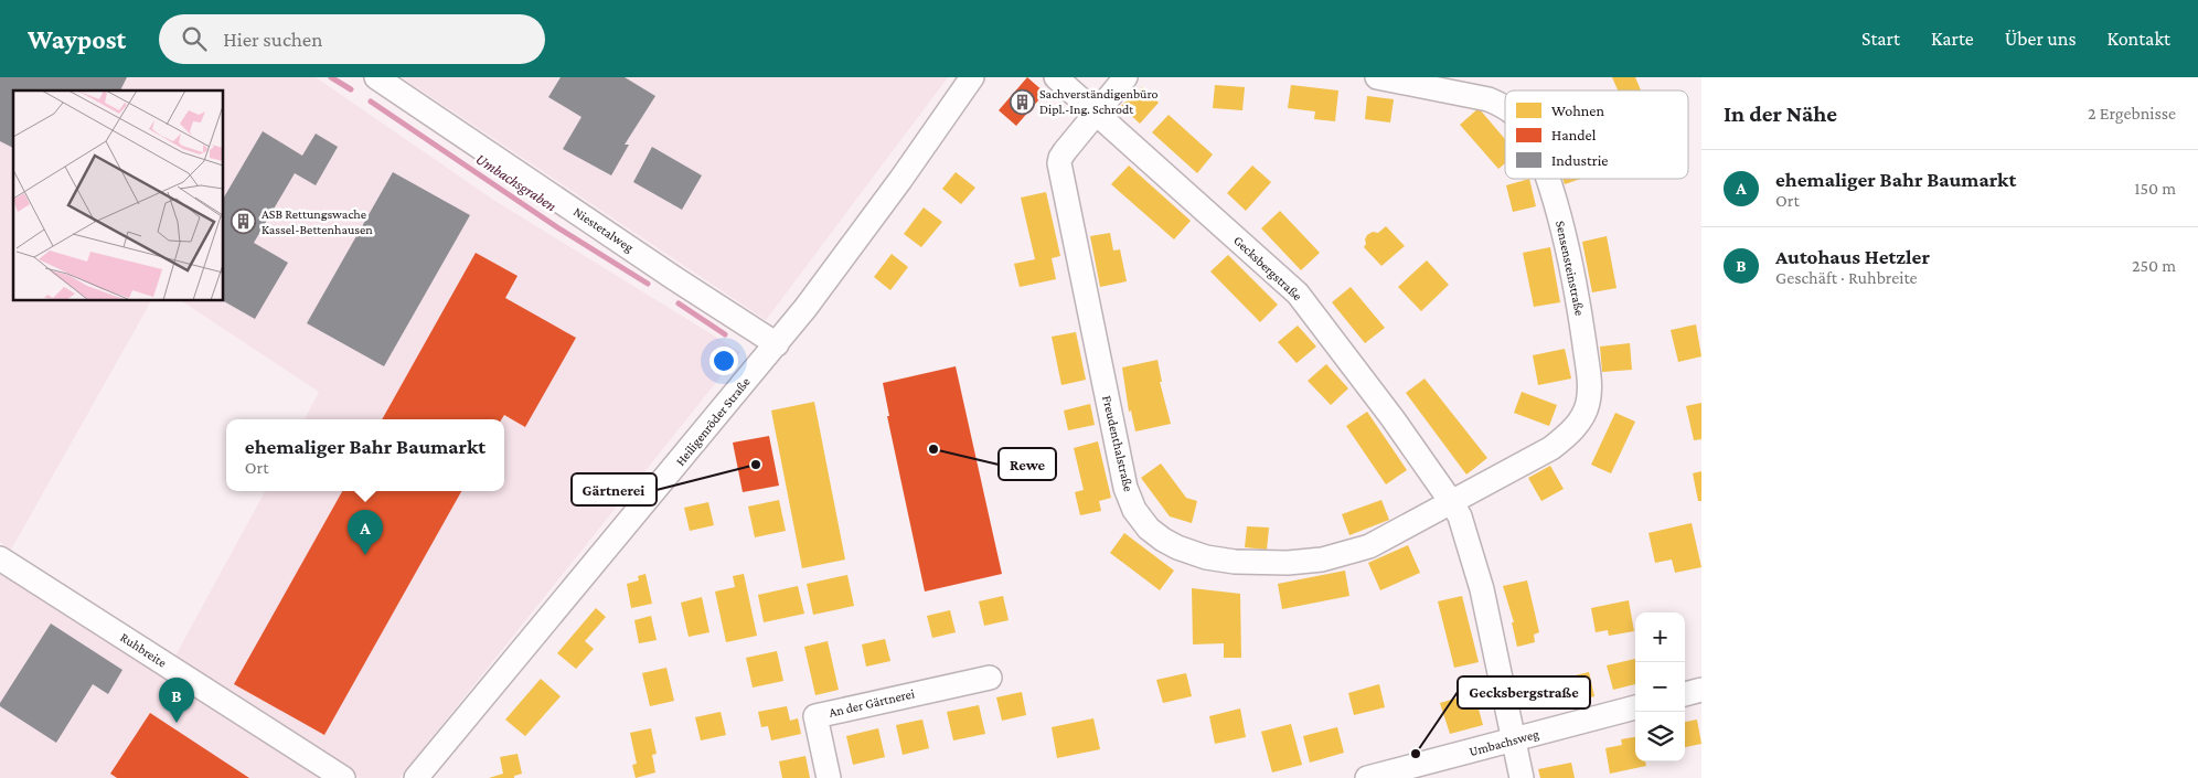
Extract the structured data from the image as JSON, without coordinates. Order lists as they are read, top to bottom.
{
  "streets": {
    "street": [
      "Niestetalweg",
      "Gecksbergstraße",
      "Sensensteinstraße",
      "Heiligenröder Straße",
      "Freudenthalstraße",
      "Ruhbreite",
      "An der Gärtnerei",
      "Umbachsweg"
    ]
  },
  "crossings": [
    ["Niestetalweg", "Heiligenröder Straße"],
    ["Gecksbergstraße", "Sensensteinstraße"],
    ["Gecksbergstraße", "Freudenthalstraße"],
    ["Gecksbergstraße", "Umbachsweg"],
    ["Sensensteinstraße", "Freudenthalstraße"]
  ],
  "water": ["Umbachsgraben"],
  "places": {
    "building": ["Sachverständigenbüro Dipl.-Ing. Schrodt", "ASB Rettungswache Kassel-Bettenhausen"],
    "other": ["Rewe", "Gärtnerei", "Gecksbergstraße"]
  },
  "legend": ["Wohnen", "Handel", "Industrie"],
  "page": {
    "header": "Waypost",
    "search": "Hier suchen",
    "nav": [
      "Start",
      "Karte",
      "Über uns",
      "Kontakt"
    ],
    "heading": ["In der Nähe", "2 Ergebnisse"],
    "list": [
      {
        "mark": "A",
        "name": "ehemaliger Bahr Baumarkt",
        "note": "Ort",
        "value": "150 m"
      },
      {
        "mark": "B",
        "name": "Autohaus Hetzler",
        "note": "Geschäft · Ruhbreite",
        "value": "250 m"
      }
    ],
    "popup": ["ehemaliger Bahr Baumarkt", "Ort"],
    "pins": ["A", "B"],
    "map_buttons": ["+", "−"]
  }
}
